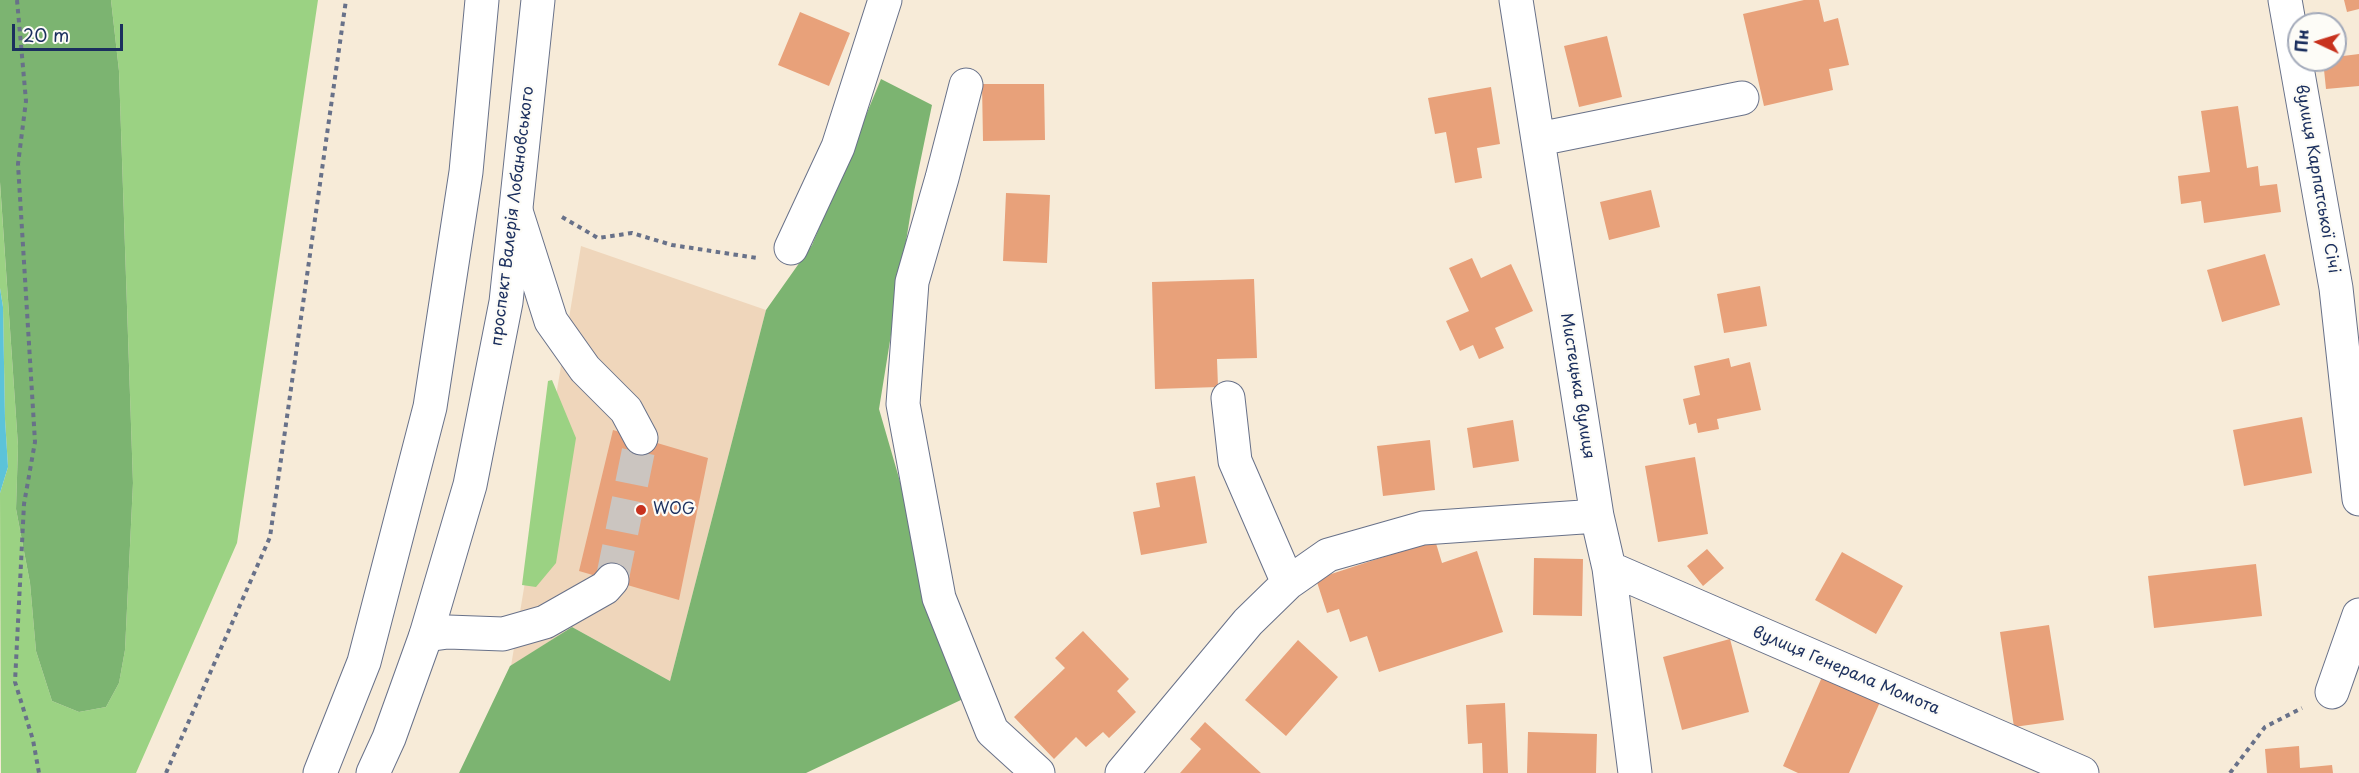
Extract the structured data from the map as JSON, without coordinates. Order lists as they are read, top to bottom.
{
  "streets": {
    "street": [
      "вулиця Карпатської Січі",
      "проспект Валерія Лобановського",
      "Мистецька вулиця",
      "вулиця Генерала Момота"
    ]
  },
  "crossings": [
    ["Мистецька вулиця", "вулиця Генерала Момота"]
  ],
  "places": ["WOG"],
  "scale_bar": "20 m",
  "north": "left"
}
